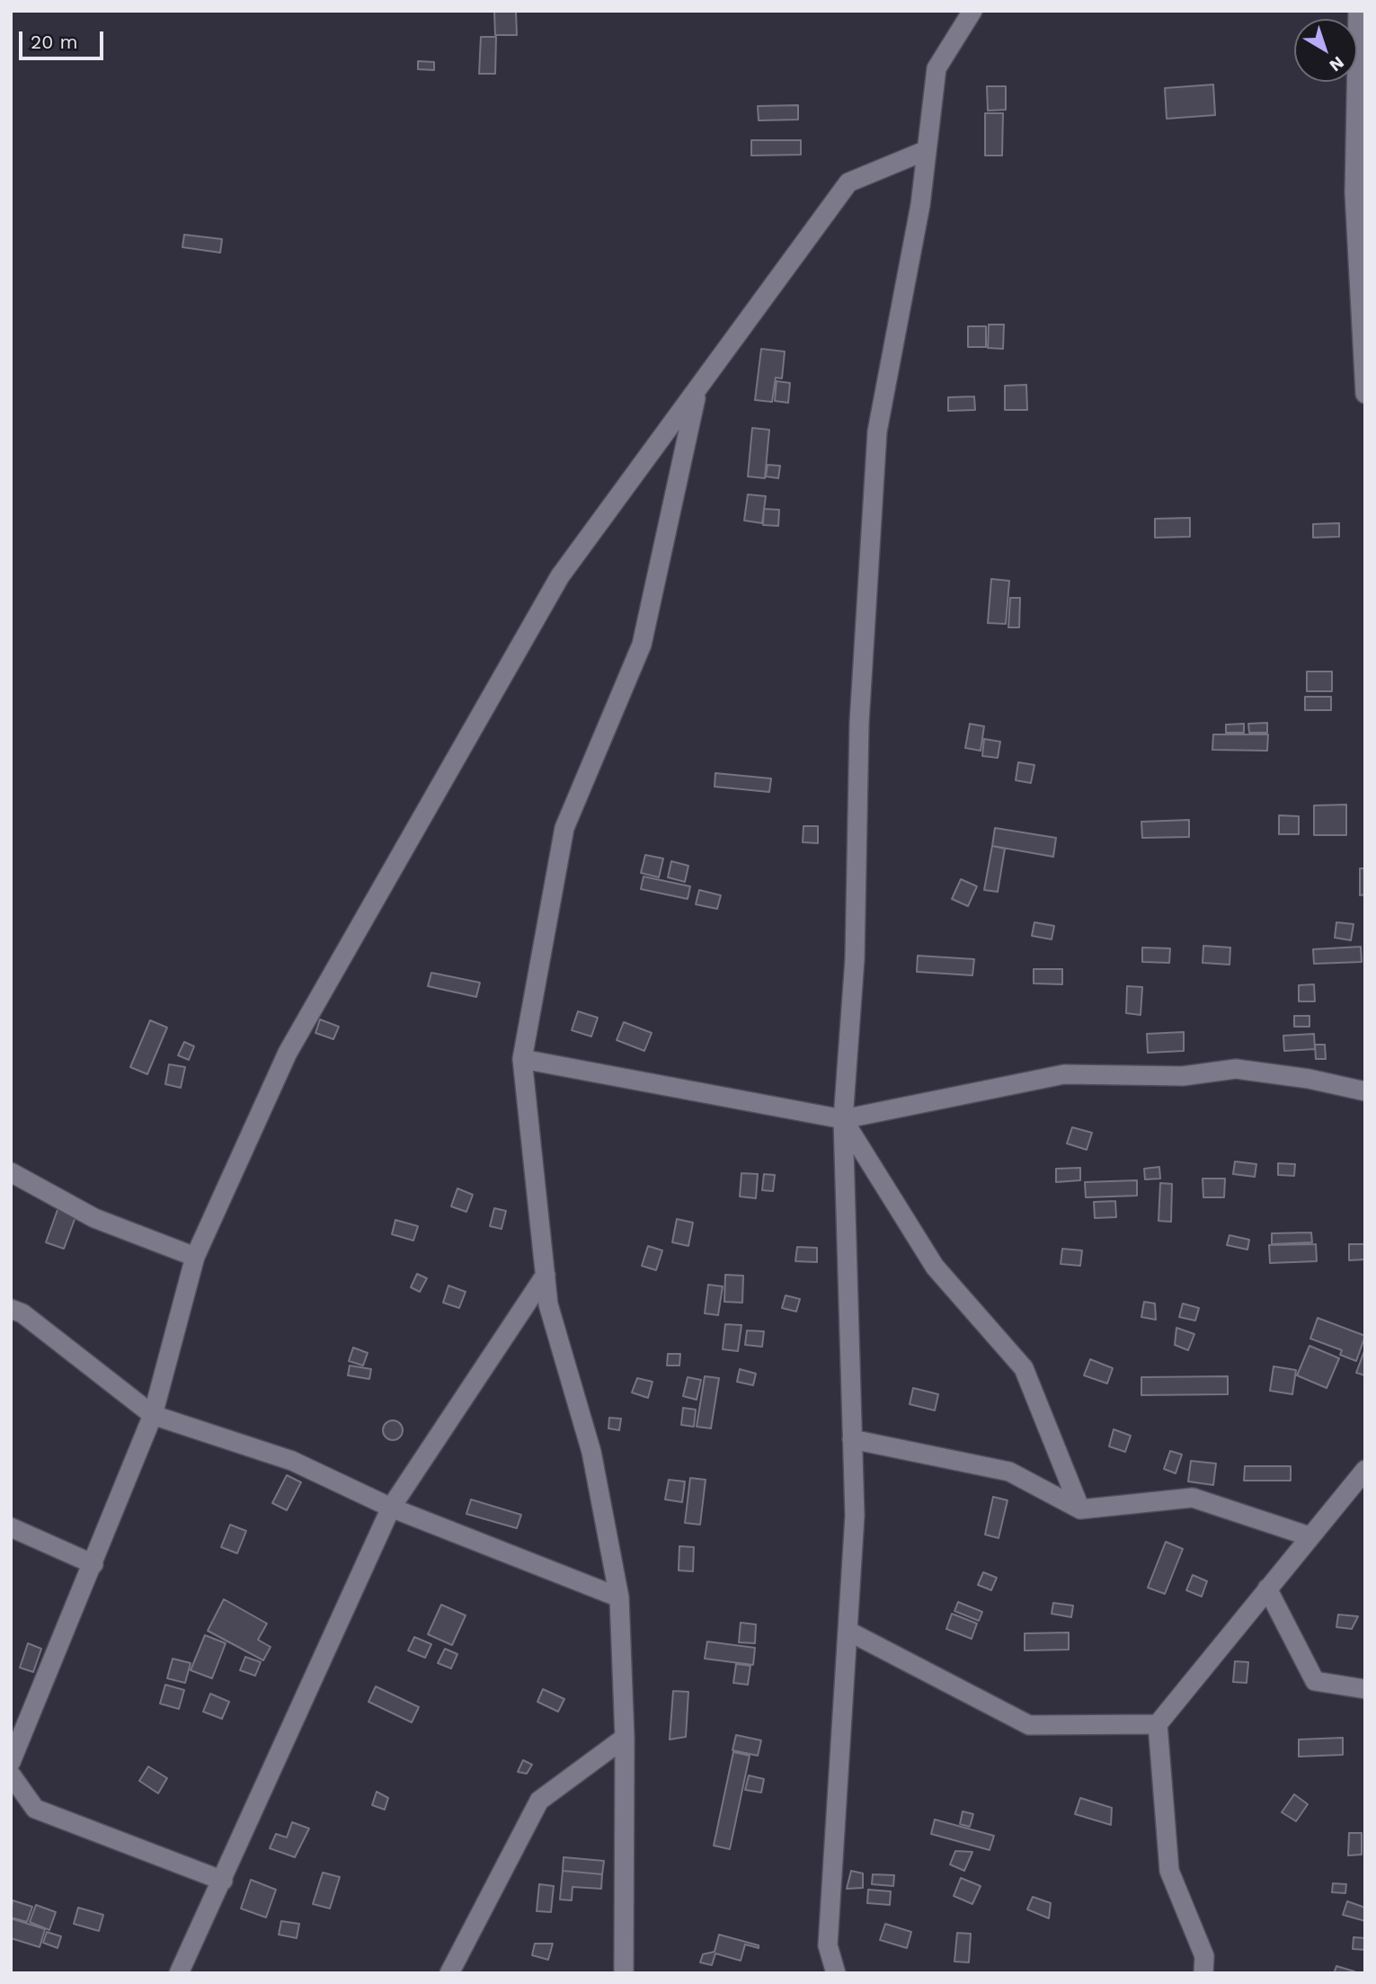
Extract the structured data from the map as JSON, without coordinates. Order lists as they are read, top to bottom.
{
  "scale_bar": "20 m",
  "north": "bottom right"
}
